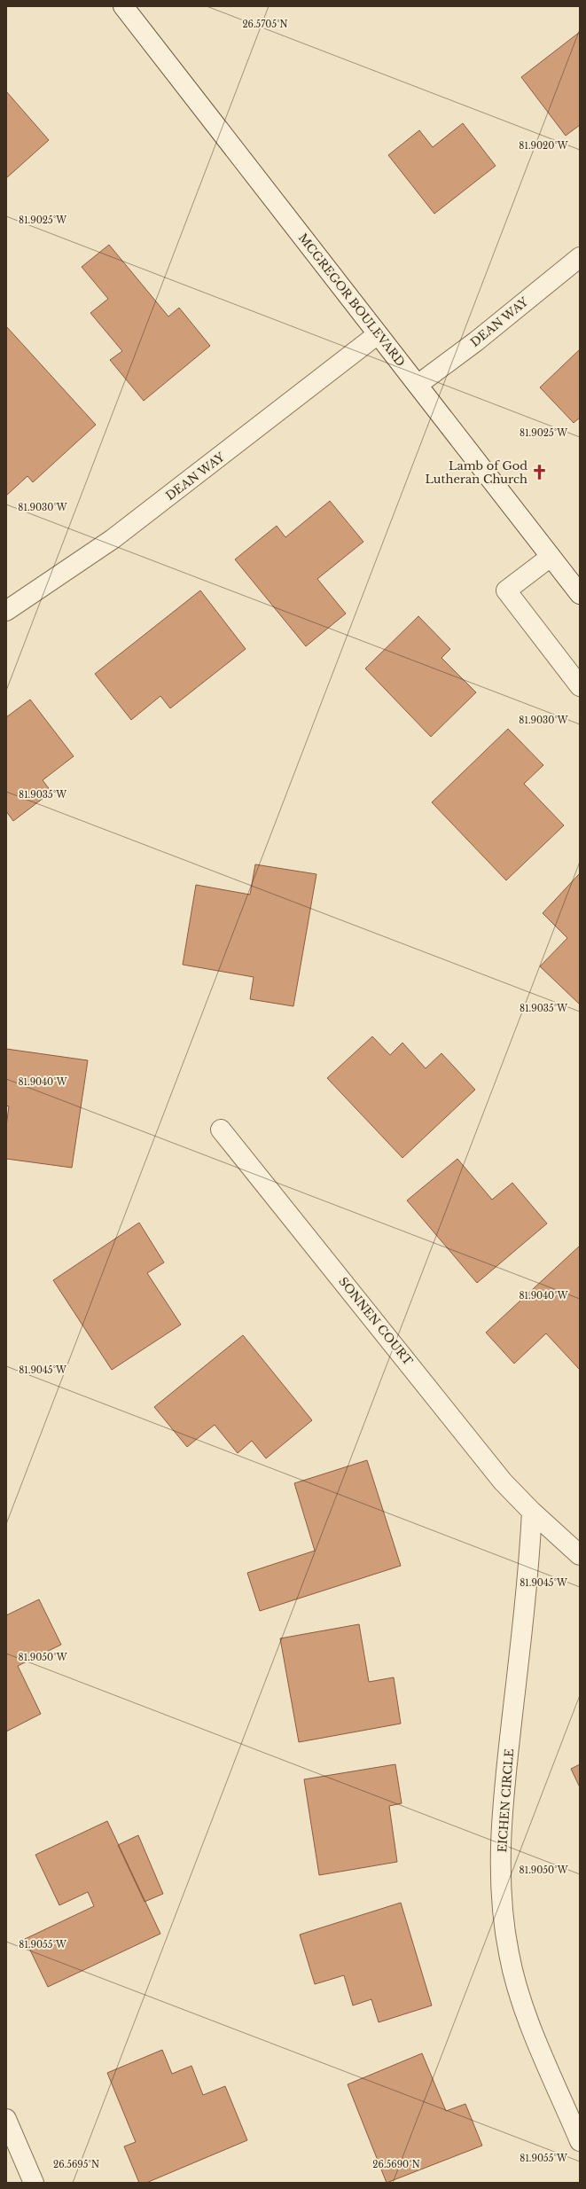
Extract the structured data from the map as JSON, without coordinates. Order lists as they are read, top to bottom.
{
  "streets": {
    "street": [
      "MCGREGOR BOULEVARD",
      "DEAN WAY",
      "SONNEN COURT",
      "EICHEN CIRCLE"
    ]
  },
  "crossings": [
    ["MCGREGOR BOULEVARD", "DEAN WAY"],
    ["SONNEN COURT", "EICHEN CIRCLE"]
  ],
  "places": {
    "church": ["Lamb of God Lutheran Church"]
  },
  "coordinates": [
    "26.5705°N",
    "81.9020°W",
    "81.9025°W",
    "81.9030°W",
    "81.9035°W",
    "81.9040°W",
    "81.9045°W",
    "81.9050°W",
    "81.9055°W",
    "26.5695°N",
    "26.5690°N"
  ]
}
